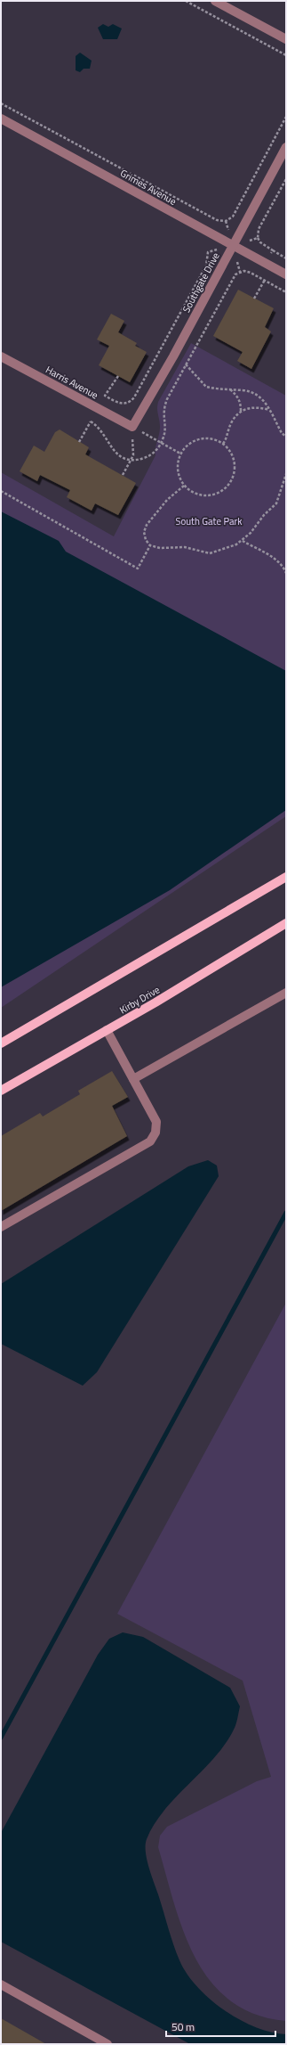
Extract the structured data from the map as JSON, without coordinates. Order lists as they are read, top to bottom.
{
  "streets": {
    "main road": ["Kirby Drive"],
    "street": ["Grimes Avenue", "Southgate Drive", "Harris Avenue"]
  },
  "crossings": [
    ["Grimes Avenue", "Southgate Drive"],
    ["Southgate Drive", "Harris Avenue"]
  ],
  "parks": ["South Gate Park"],
  "scale_bar": "50 m"
}
